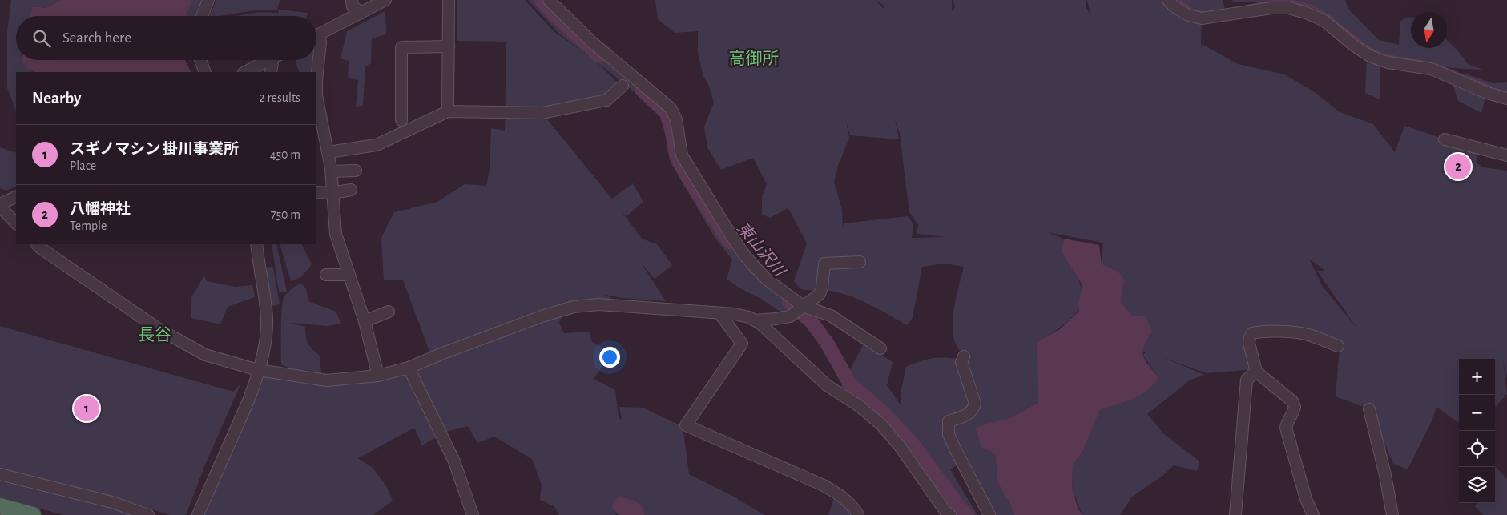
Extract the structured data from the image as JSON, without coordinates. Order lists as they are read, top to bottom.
{
  "districts": ["高御所", "長谷"],
  "water": ["東山沢川"],
  "north": "bottom",
  "page": {
    "search": "Search here",
    "heading": ["Nearby", "2 results"],
    "list": [
      {
        "mark": "1",
        "name": "スギノマシン 掛川事業所",
        "note": "Place",
        "value": "450 m"
      },
      {
        "mark": "2",
        "name": "八幡神社",
        "note": "Temple",
        "value": "750 m"
      }
    ],
    "pins": ["2", "1"],
    "map_buttons": ["+", "−"]
  }
}
